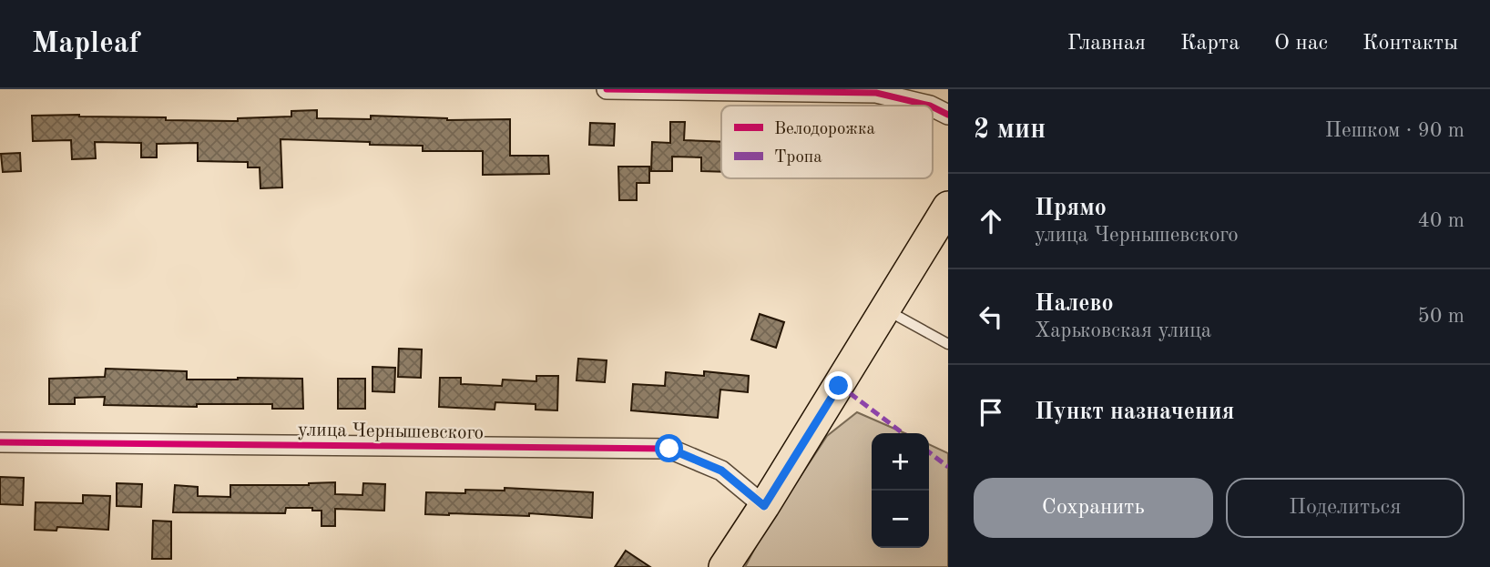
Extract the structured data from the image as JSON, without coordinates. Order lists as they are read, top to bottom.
{
  "streets": {
    "street": ["улица Чернышевского"]
  },
  "legend": ["Велодорожка", "Тропа"],
  "page": {
    "header": "Mapleaf",
    "nav": [
      "Главная",
      "Карта",
      "О нас",
      "Контакты"
    ],
    "heading": ["2 мин", "Пешком · 90 m"],
    "list": [
      ["Прямо", "улица Чернышевского", "40 m"],
      ["Налево", "Харьковская улица", "50 m"],
      "Пункт назначения"
    ],
    "map_buttons": ["+", "−"],
    "buttons": ["Сохранить", "Поделиться"]
  }
}
